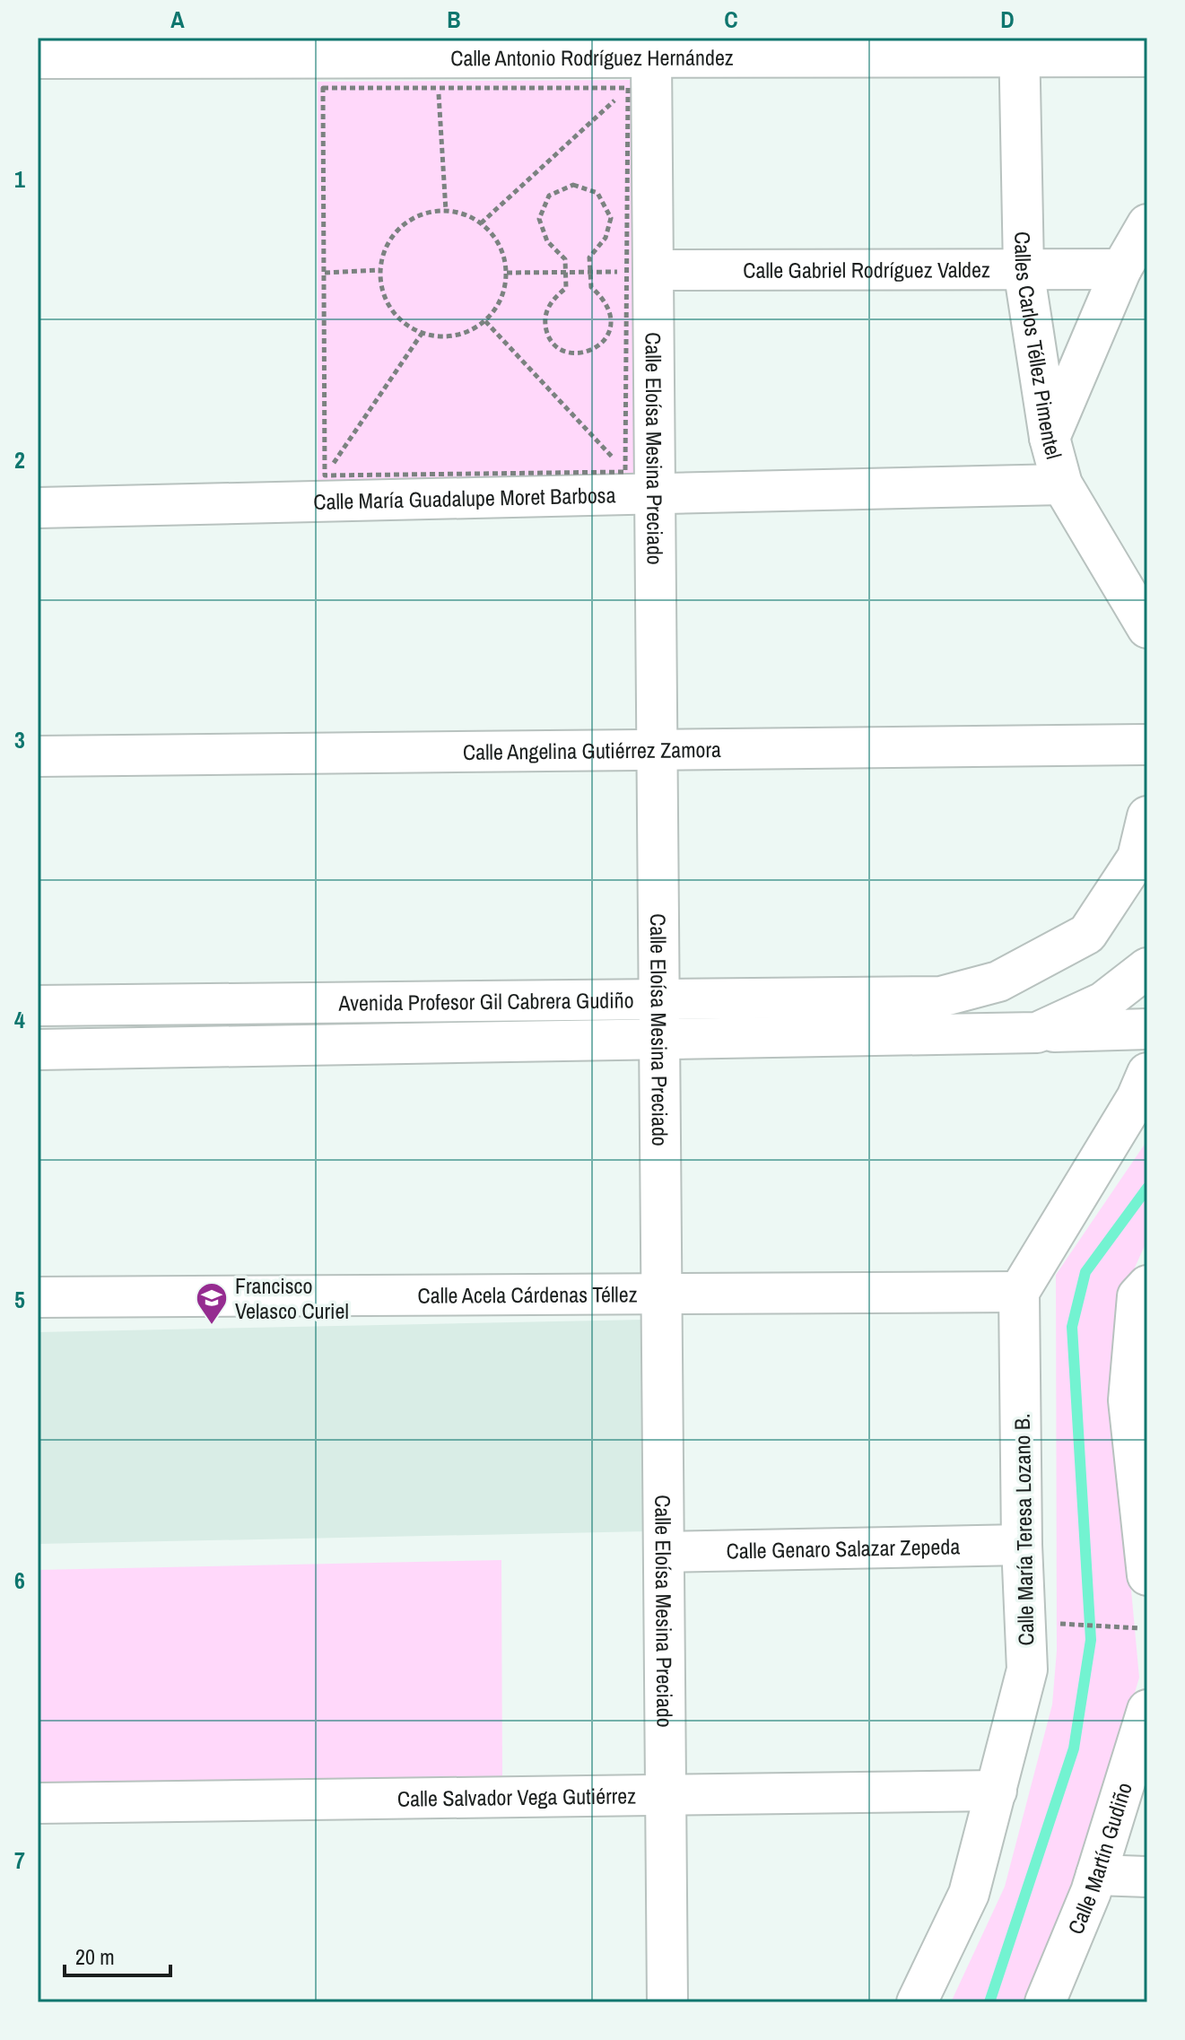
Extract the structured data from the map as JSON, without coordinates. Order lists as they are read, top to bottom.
{
  "streets": {
    "street": [
      "Calle Antonio Rodríguez Hernández",
      "Calle Gabriel Rodríguez Valdez",
      "Calles Carlos Téllez Pimentel",
      "Calle Eloísa Mesina Preciado",
      "Calle María Guadalupe Moret Barbosa",
      "Calle Angelina Gutiérrez Zamora",
      "Avenida Profesor Gil Cabrera Gudiño",
      "Calle Acela Cárdenas Téllez",
      "Calle María Teresa Lozano B.",
      "Calle Genaro Salazar Zepeda",
      "Calle Salvador Vega Gutiérrez",
      "Calle Martín Gudiño"
    ]
  },
  "crossings": [
    ["Calle Antonio Rodríguez Hernández", "Calles Carlos Téllez Pimentel"],
    ["Calle Antonio Rodríguez Hernández", "Calle Eloísa Mesina Preciado"],
    ["Calle Gabriel Rodríguez Valdez", "Calles Carlos Téllez Pimentel"],
    ["Calle Gabriel Rodríguez Valdez", "Calle Eloísa Mesina Preciado"],
    ["Calles Carlos Téllez Pimentel", "Calle María Guadalupe Moret Barbosa"],
    ["Calle Eloísa Mesina Preciado", "Calle María Guadalupe Moret Barbosa"],
    ["Calle Eloísa Mesina Preciado", "Calle Angelina Gutiérrez Zamora"],
    ["Calle Eloísa Mesina Preciado", "Avenida Profesor Gil Cabrera Gudiño"],
    ["Calle Eloísa Mesina Preciado", "Calle Acela Cárdenas Téllez"],
    ["Calle Eloísa Mesina Preciado", "Calle Genaro Salazar Zepeda"],
    ["Calle Eloísa Mesina Preciado", "Calle Salvador Vega Gutiérrez"],
    ["Calle Acela Cárdenas Téllez", "Calle María Teresa Lozano B."],
    ["Calle María Teresa Lozano B.", "Calle Genaro Salazar Zepeda"],
    ["Calle María Teresa Lozano B.", "Calle Salvador Vega Gutiérrez"]
  ],
  "places": {
    "school or university": ["Francisco Velasco Curiel"]
  },
  "scale_bar": "20 m",
  "grid": {
    "columns": [
      "A",
      "B",
      "C",
      "D"
    ],
    "rows": [
      "1",
      "2",
      "3",
      "4",
      "5",
      "6",
      "7"
    ]
  }
}
